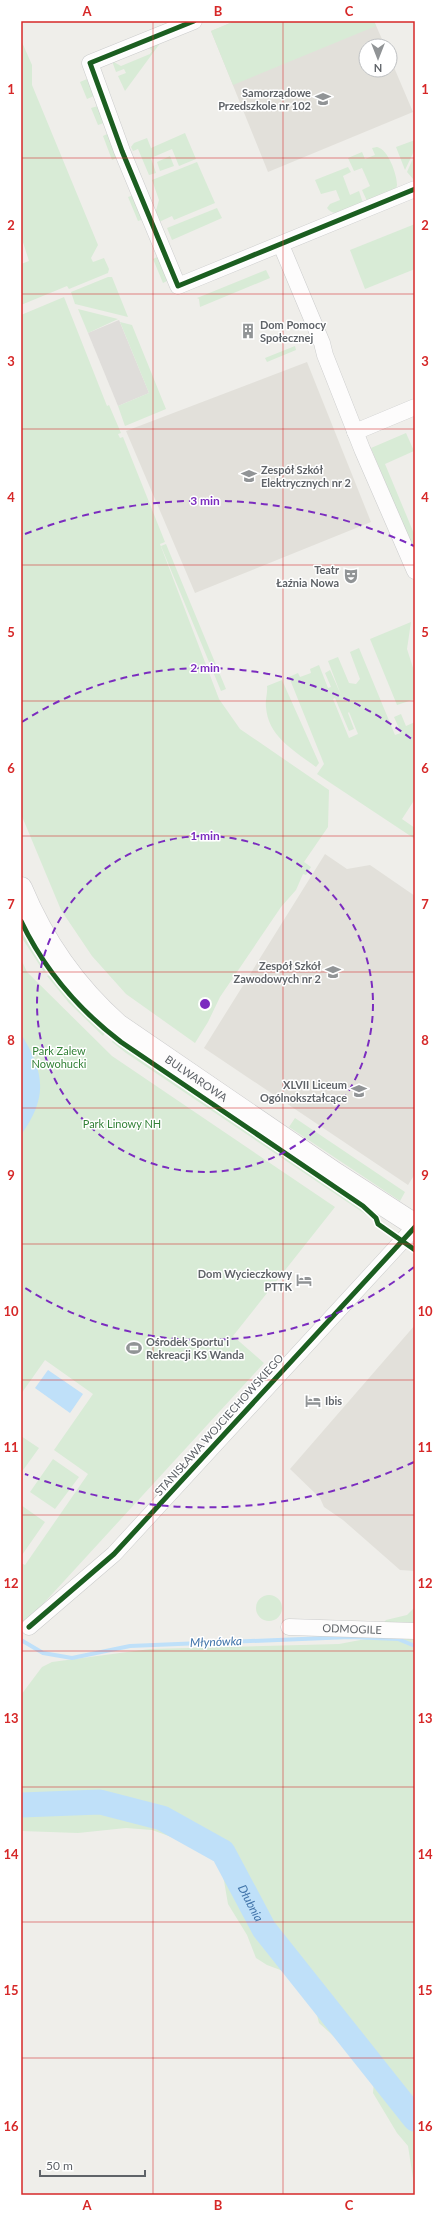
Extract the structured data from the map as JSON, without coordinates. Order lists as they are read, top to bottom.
{
  "streets": {
    "street": ["BULWAROWA", "STANISŁAWA WOJCIECHOWSKIEGO", "ODMOGILE"]
  },
  "crossings": [
    ["BULWAROWA", "STANISŁAWA WOJCIECHOWSKIEGO"]
  ],
  "water": ["Młynówka", "Dłubnia"],
  "parks": ["Park Zalew Nowohucki", "Park Linowy NH"],
  "places": {
    "school or university": [
      "Samorządowe Przedszkole nr 102",
      "Zespół Szkół Elektrycznych nr 2",
      "Zespół Szkół Zawodowych nr 2",
      "XLVII Liceum Ogólnokształcące"
    ],
    "building": ["Dom Pomocy Społecznej"],
    "theatre": ["Teatr Łaźnia Nowa"],
    "hotel": ["Dom Wycieczkowy PTTK", "Ibis"],
    "sports": ["Ośrodek Sportu i Rekreacji KS Wanda"]
  },
  "scale_bar": "50 m",
  "north": "bottom",
  "grid": {
    "columns": ["A", "B", "C"],
    "rows": [
      "1",
      "2",
      "3",
      "4",
      "5",
      "6",
      "7",
      "8",
      "9",
      "10",
      "11",
      "12",
      "13",
      "14",
      "15",
      "16"
    ]
  },
  "rings": ["3 min", "2 min", "1 min"]
}
